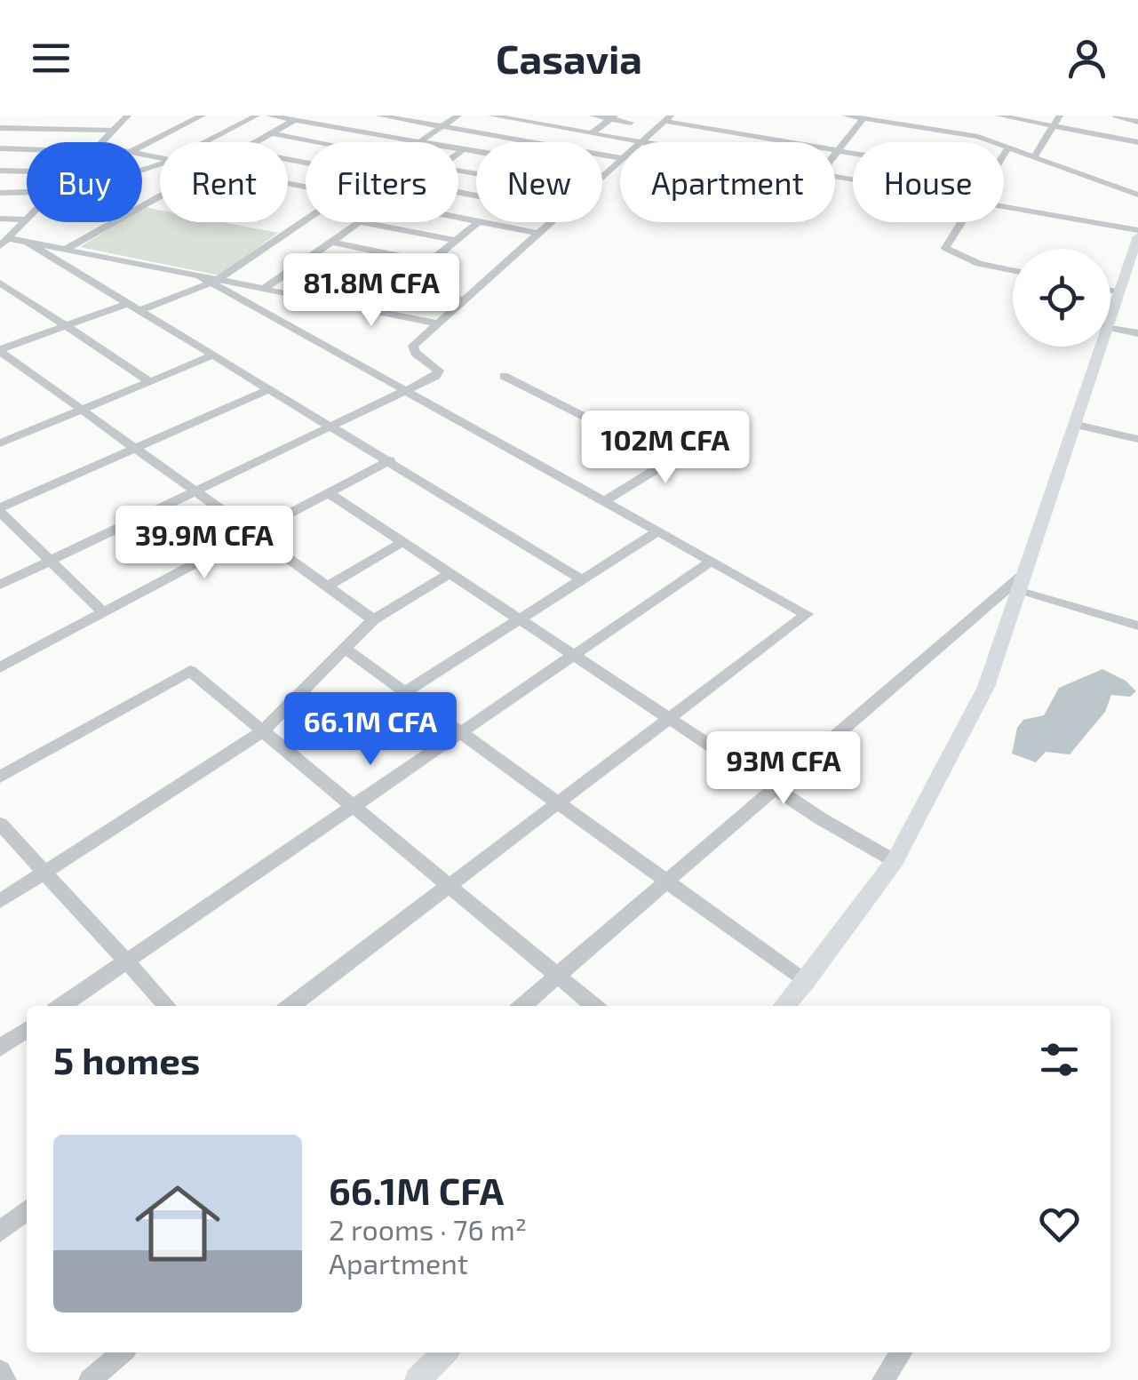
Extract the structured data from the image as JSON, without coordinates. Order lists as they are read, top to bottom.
{
  "page": {
    "header": "Casavia",
    "chip": [
      "Buy",
      "Rent",
      "Filters",
      "New",
      "Apartment",
      "House"
    ],
    "price": [
      "81.8M CFA",
      "102M CFA",
      "39.9M CFA",
      "66.1M CFA",
      "93M CFA"
    ],
    "heading": "5 homes",
    "list": [
      {
        "name": "66.1M CFA",
        "note": "2 rooms · 76 m² · Apartment"
      }
    ]
  }
}
